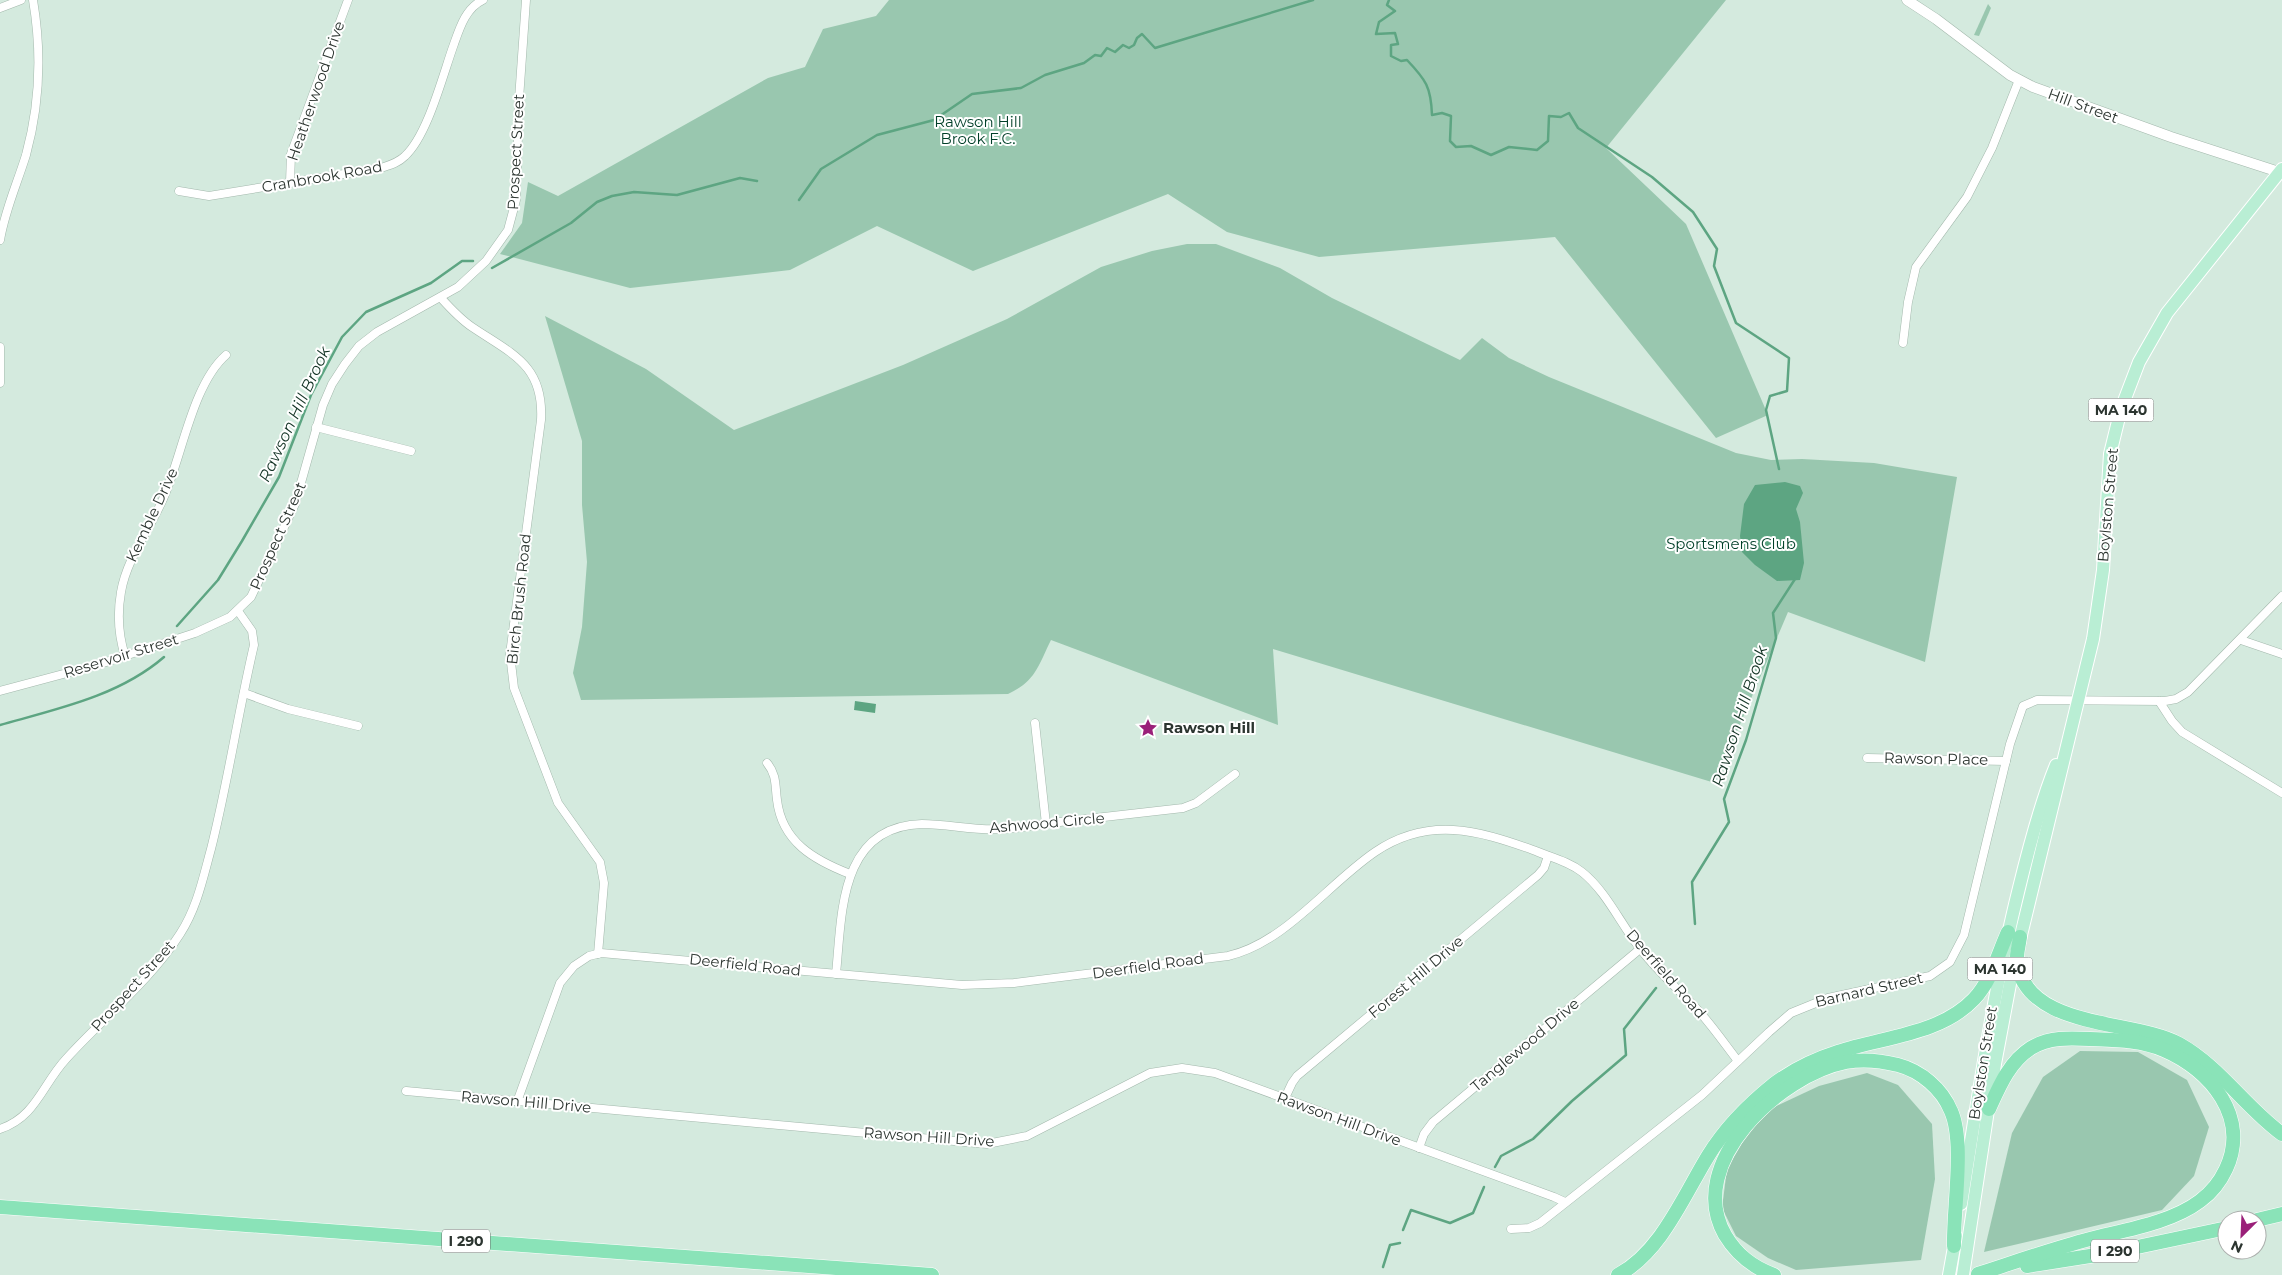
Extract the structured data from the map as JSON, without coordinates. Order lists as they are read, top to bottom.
{
  "streets": {
    "highway": ["I 290"],
    "main road": ["MA 140", "Boylston Street"],
    "street": [
      "Heatherwood Drive",
      "Hill Street",
      "Prospect Street",
      "Cranbrook Road",
      "Kemble Drive",
      "Birch Brush Road",
      "Reservoir Street",
      "Rawson Place",
      "Ashwood Circle",
      "Deerfield Road",
      "Forest Hill Drive",
      "Barnard Street",
      "Tanglewood Drive",
      "Rawson Hill Drive"
    ]
  },
  "crossings": [
    ["Heatherwood Drive", "Cranbrook Road"],
    ["Hill Street", "Boylston Street"],
    ["Prospect Street", "Birch Brush Road"],
    ["Prospect Street", "Reservoir Street"],
    ["Boylston Street", "Barnard Street"],
    ["Kemble Drive", "Reservoir Street"],
    ["Birch Brush Road", "Deerfield Road"],
    ["Rawson Place", "Barnard Street"],
    ["Ashwood Circle", "Deerfield Road"],
    ["Deerfield Road", "Forest Hill Drive"],
    ["Deerfield Road", "Barnard Street"],
    ["Deerfield Road", "Tanglewood Drive"],
    ["Deerfield Road", "Rawson Hill Drive"],
    ["Forest Hill Drive", "Rawson Hill Drive"],
    ["Barnard Street", "Rawson Hill Drive"],
    ["Tanglewood Drive", "Rawson Hill Drive"]
  ],
  "water": ["Rawson Hill Brook"],
  "parks": ["Rawson Hill Brook F.C.", "Sportsmens Club"],
  "places": {
    "place": ["Rawson Hill"]
  },
  "north": "bottom left"
}
